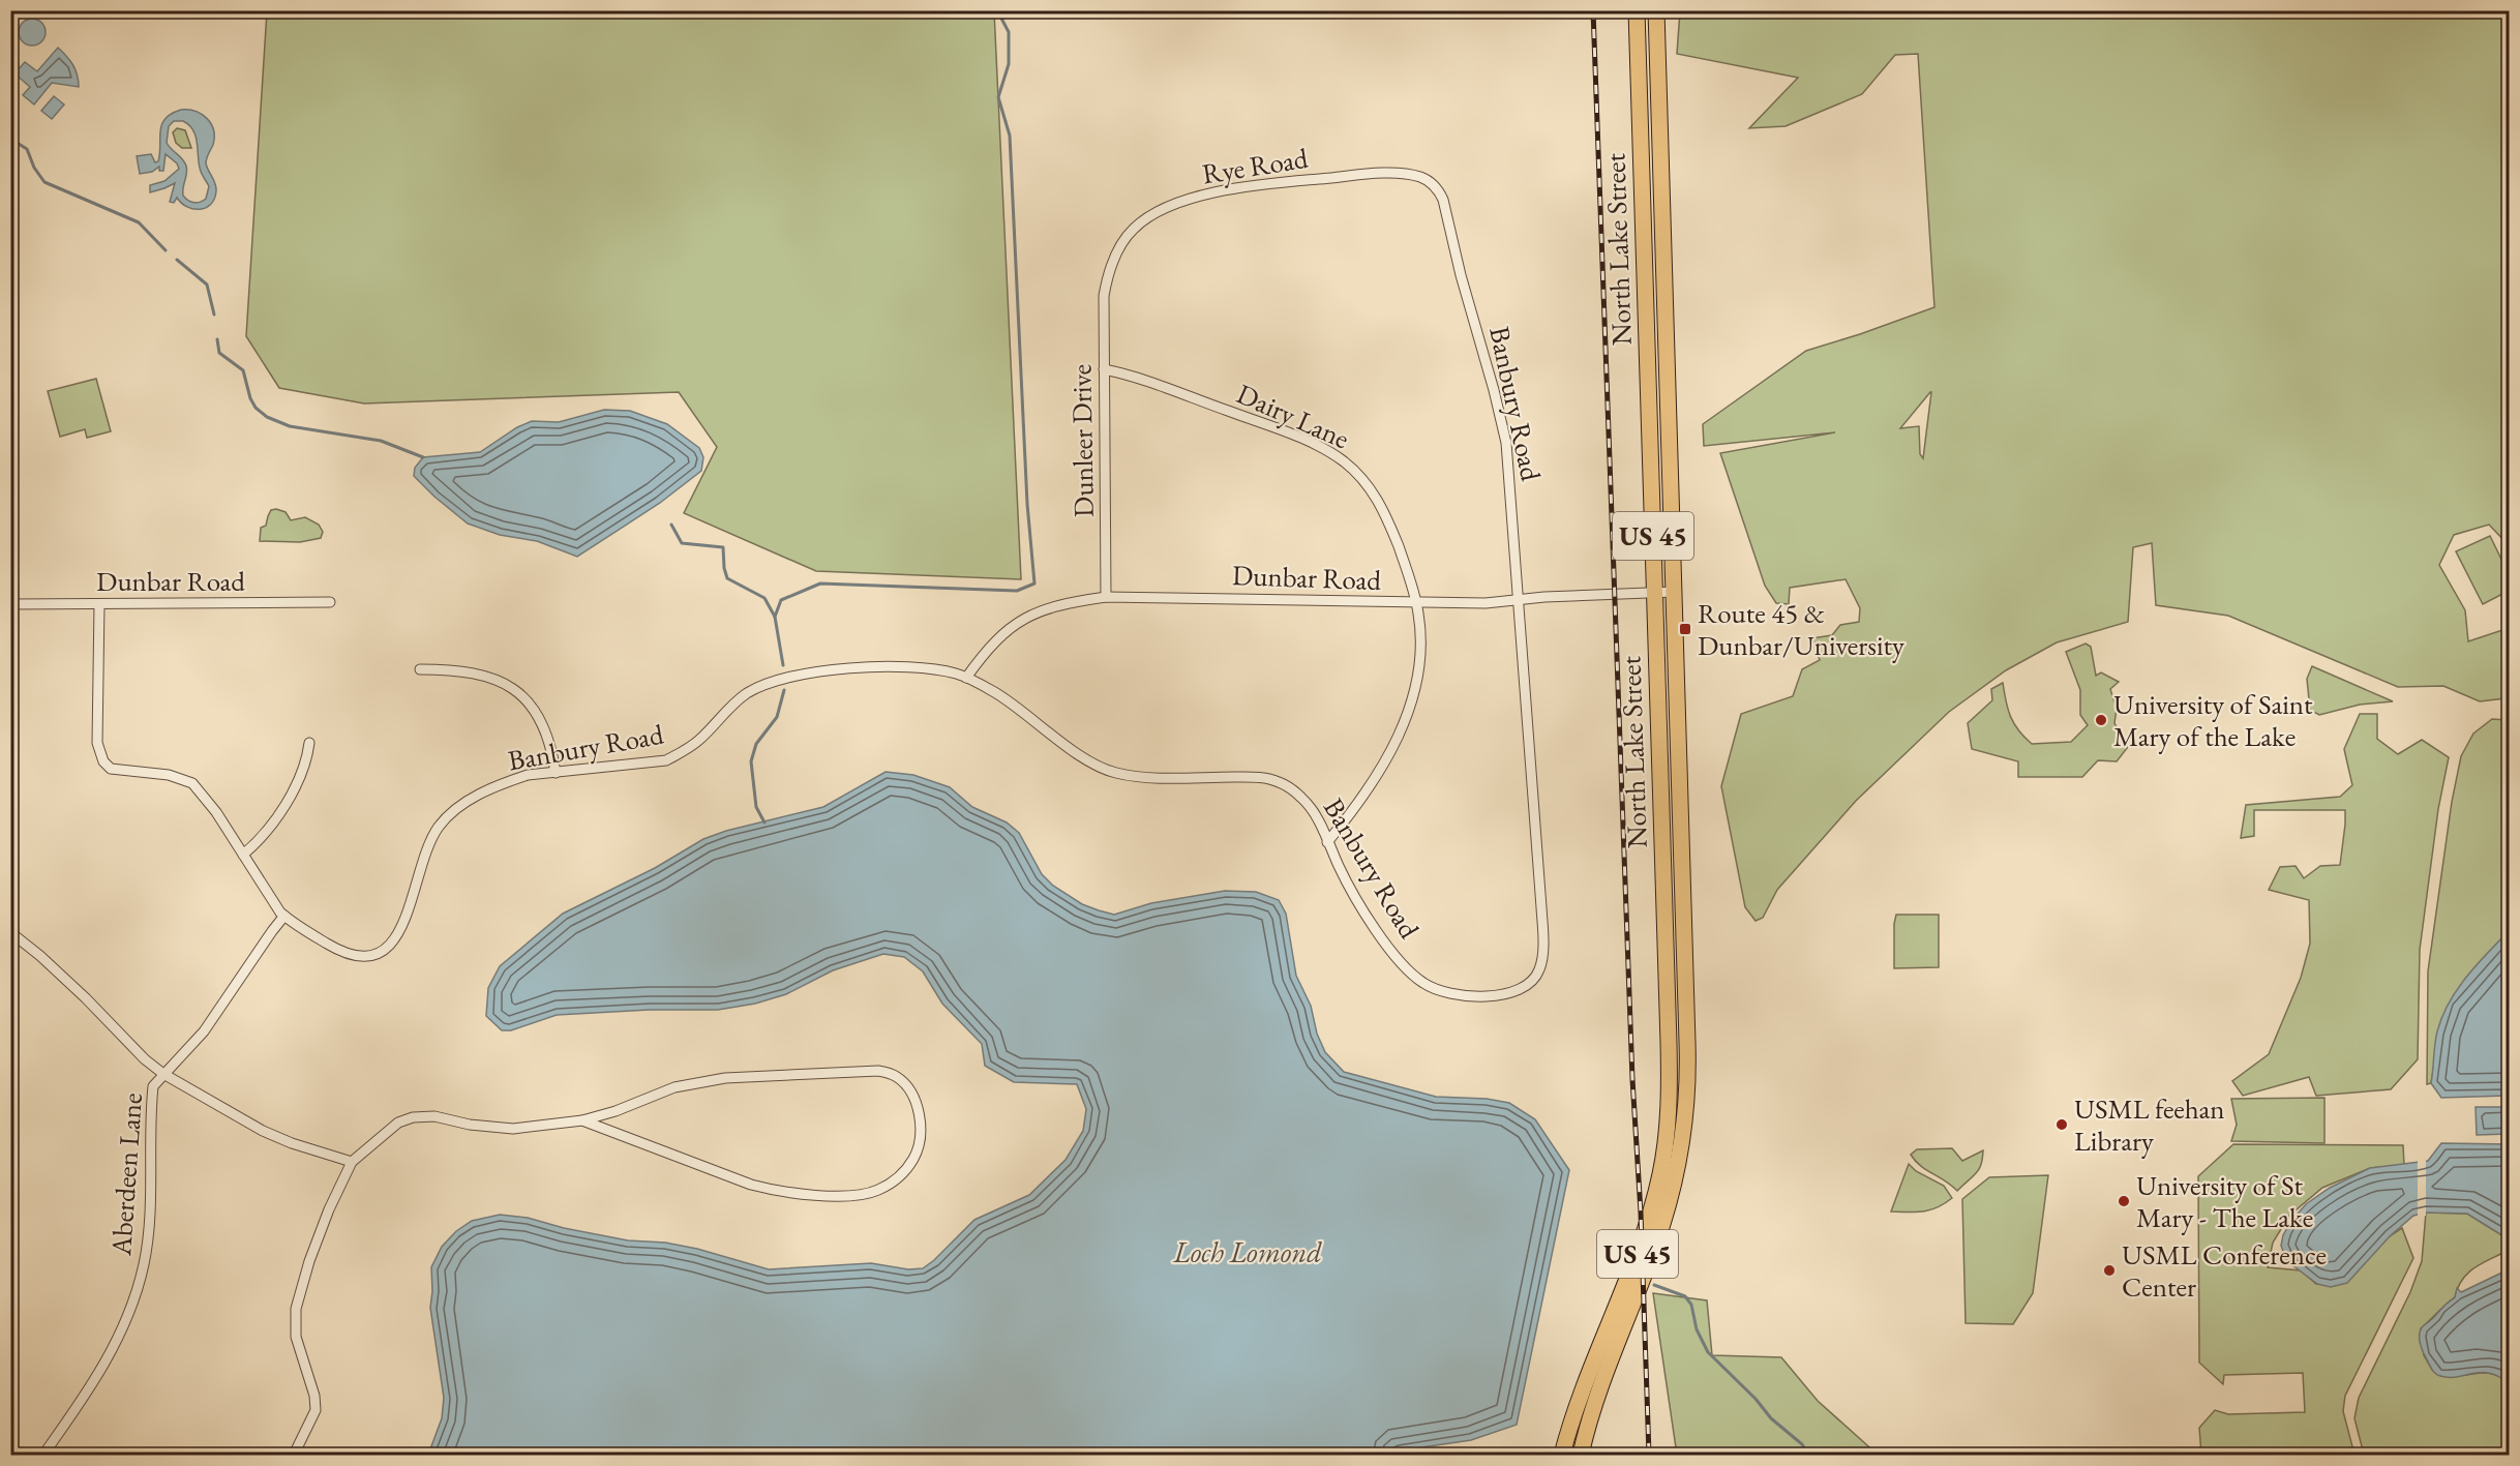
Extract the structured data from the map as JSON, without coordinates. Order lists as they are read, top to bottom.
{
  "streets": {
    "main road": ["North Lake Street", "US 45"],
    "street": [
      "Rye Road",
      "Banbury Road",
      "Dairy Lane",
      "Dunleer Drive",
      "Dunbar Road",
      "Aberdeen Lane"
    ]
  },
  "crossings": [
    ["Rye Road", "Banbury Road"],
    ["Rye Road", "Dunleer Drive"],
    ["North Lake Street", "Dunbar Road"],
    ["Banbury Road", "Dairy Lane"],
    ["Banbury Road", "Dunbar Road"],
    ["Banbury Road", "Aberdeen Lane"],
    ["Dairy Lane", "Dunleer Drive"],
    ["Dairy Lane", "Dunbar Road"],
    ["Dunleer Drive", "Dunbar Road"]
  ],
  "water": ["Loch Lomond"],
  "places": {
    "transit": ["Route 45 & Dunbar/University"],
    "other": [
      "University of Saint Mary of the Lake",
      "USML feehan Library",
      "University of St Mary - The Lake",
      "USML Conference Center"
    ]
  }
}
